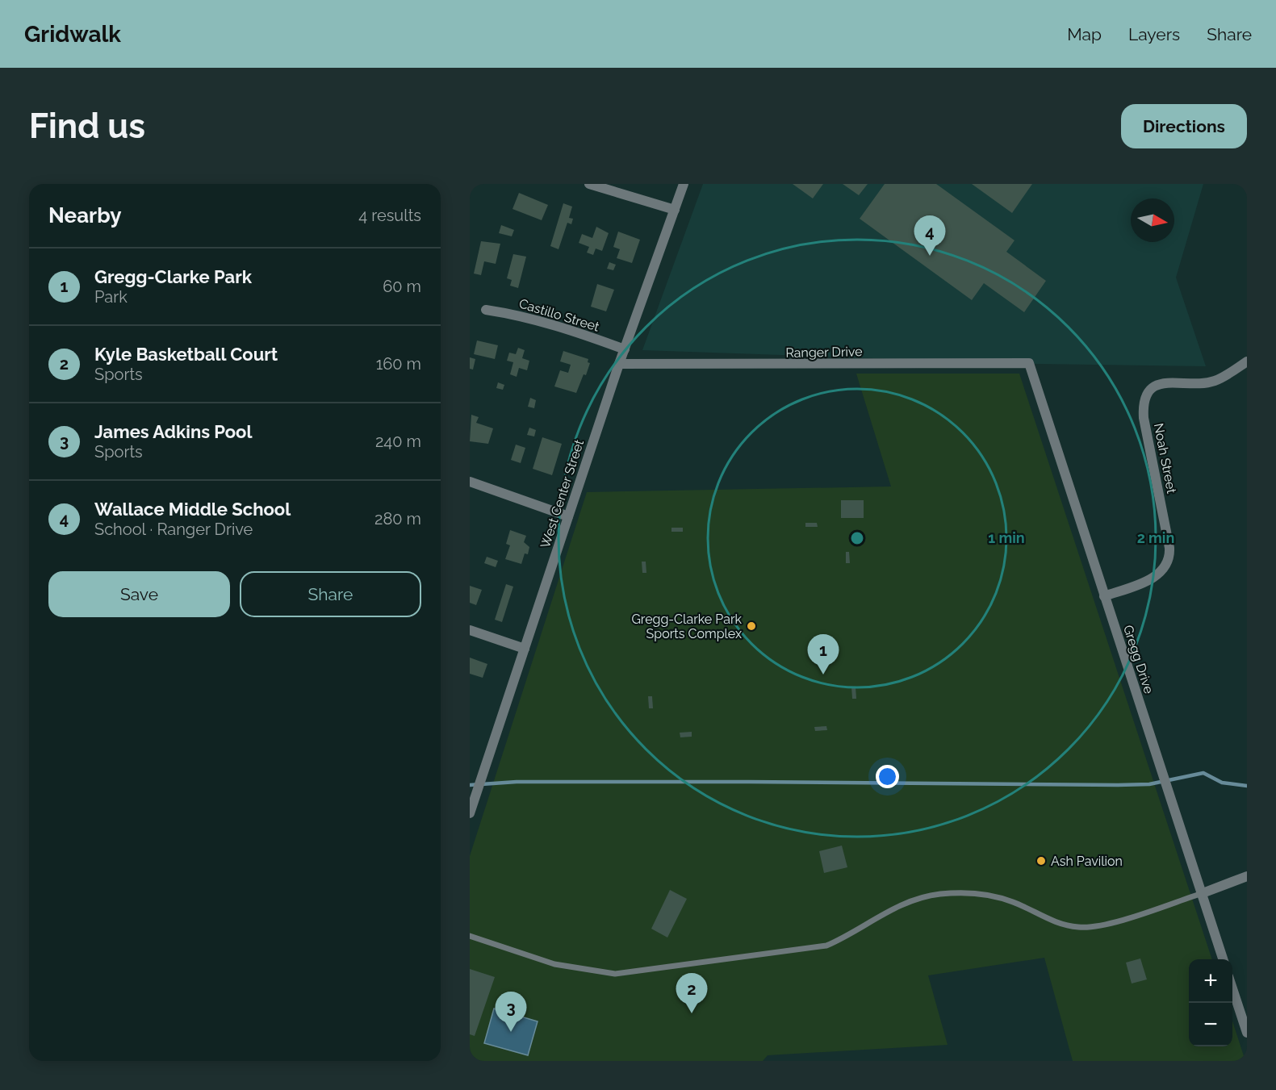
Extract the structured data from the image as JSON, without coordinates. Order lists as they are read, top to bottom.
{
  "streets": {
    "street": [
      "Castillo Street",
      "Ranger Drive",
      "Noah Street",
      "West Center Street",
      "Gregg Drive"
    ]
  },
  "crossings": [
    ["Castillo Street", "West Center Street"],
    ["Ranger Drive", "West Center Street"],
    ["Ranger Drive", "Gregg Drive"],
    ["Noah Street", "Gregg Drive"]
  ],
  "places": ["Gregg-Clarke Park Sports Complex", "Ash Pavilion"],
  "north": "right",
  "page": {
    "header": "Gridwalk",
    "nav": ["Map", "Layers", "Share"],
    "buttons": [
      "Directions",
      ["Save", "Share"]
    ],
    "title": "Find us",
    "heading": ["Nearby", "4 results"],
    "pins": [
      "4",
      "1",
      "2",
      "3"
    ],
    "list": [
      {
        "mark": "1",
        "name": "Gregg-Clarke Park",
        "note": "Park",
        "value": "60 m"
      },
      {
        "mark": "2",
        "name": "Kyle Basketball Court",
        "note": "Sports",
        "value": "160 m"
      },
      {
        "mark": "3",
        "name": "James Adkins Pool",
        "note": "Sports",
        "value": "240 m"
      },
      {
        "mark": "4",
        "name": "Wallace Middle School",
        "note": "School · Ranger Drive",
        "value": "280 m"
      }
    ],
    "map_buttons": ["+", "−"]
  },
  "rings": ["1 min", "2 min"]
}
